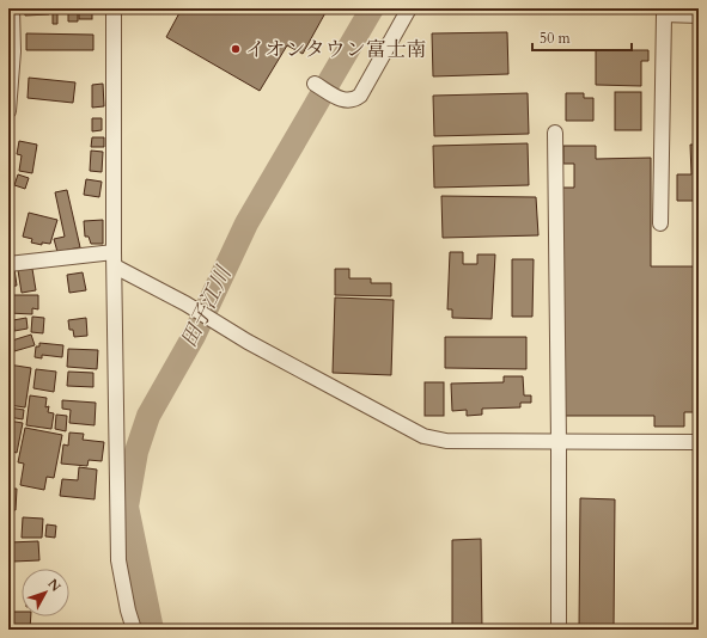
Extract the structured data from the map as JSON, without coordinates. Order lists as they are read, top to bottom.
{
  "water": ["田子江川"],
  "places": ["イオンタウン富士南"],
  "scale_bar": "50 m",
  "north": "top right"
}
